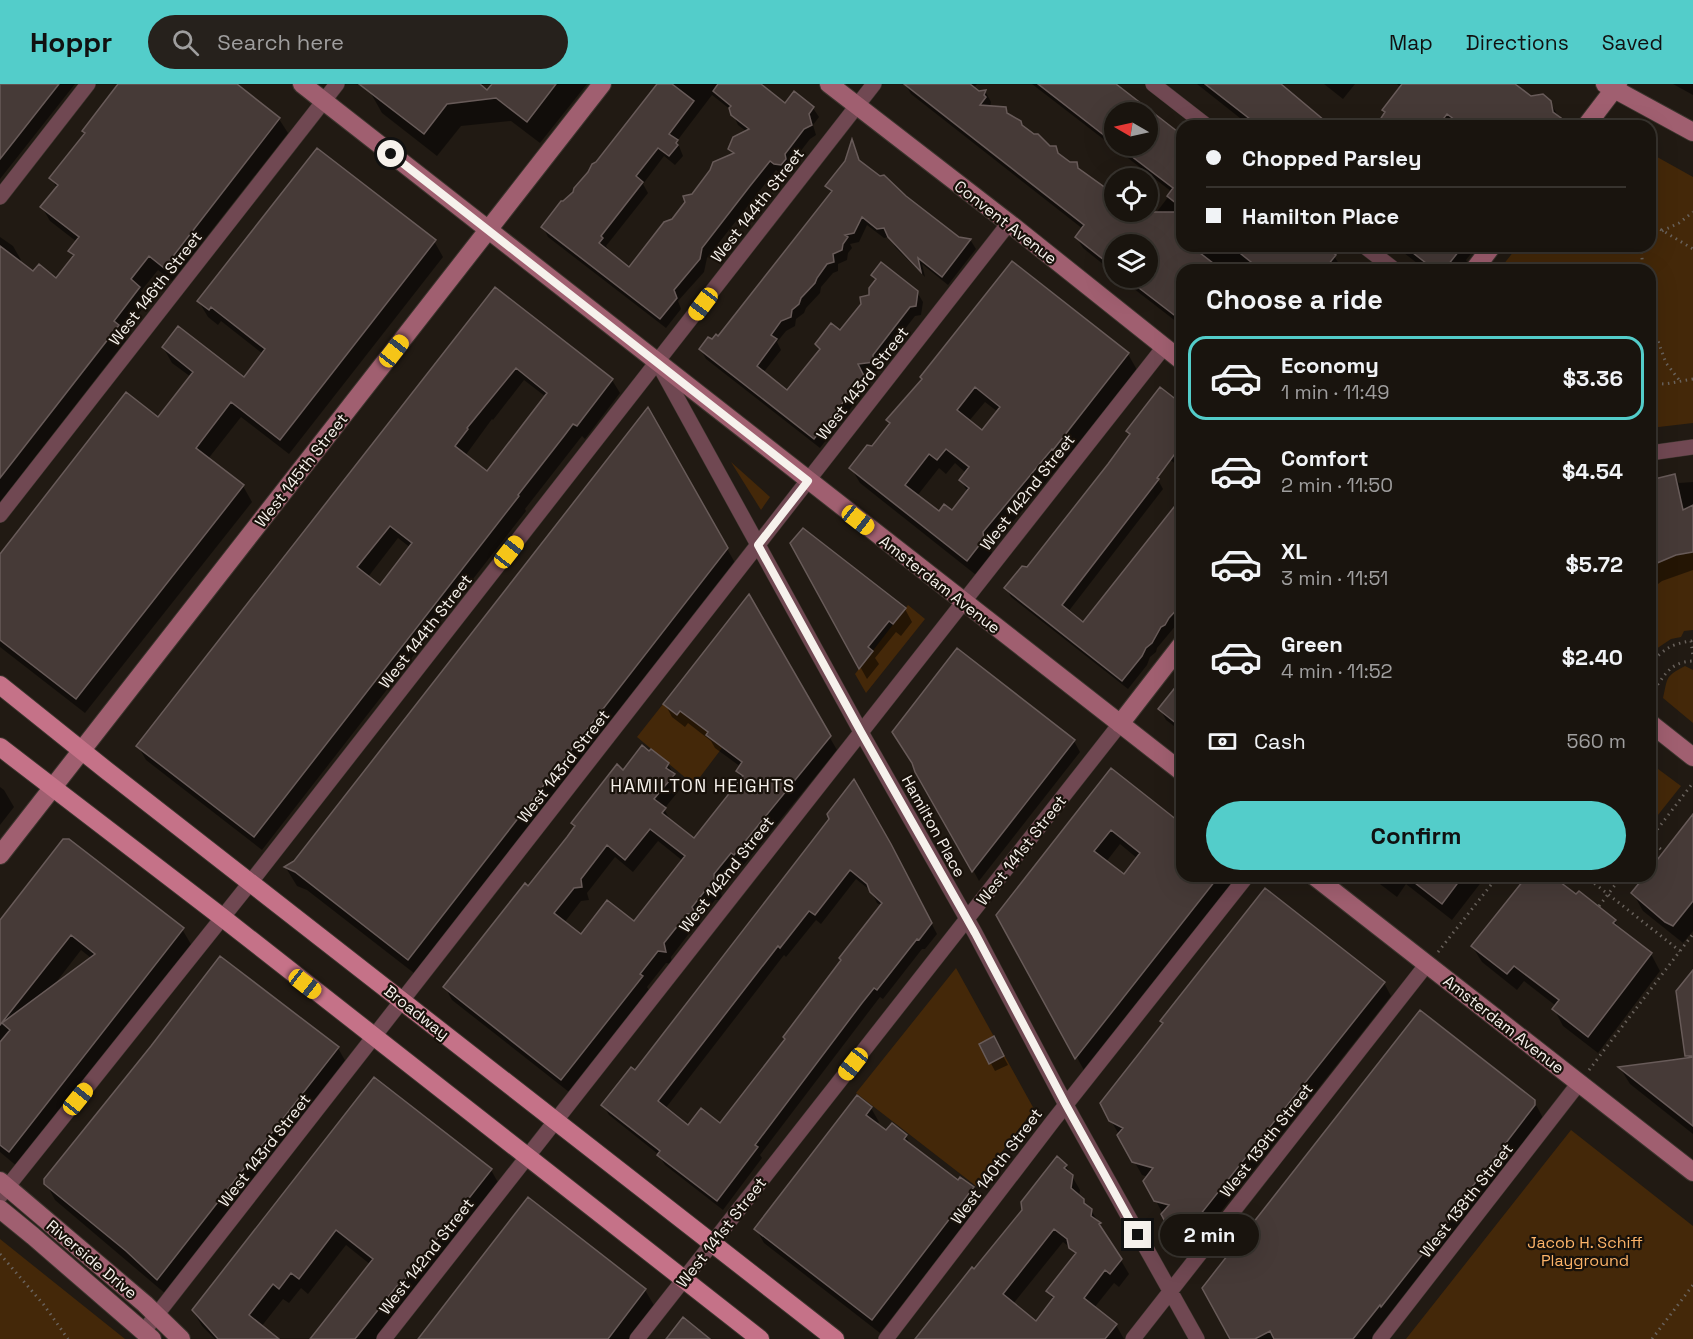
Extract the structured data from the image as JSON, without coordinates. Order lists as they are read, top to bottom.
{
  "streets": {
    "main road": [
      "Convent Avenue",
      "West 145th Street",
      "Amsterdam Avenue",
      "West 141st Street",
      "Broadway",
      "Riverside Drive"
    ],
    "street": [
      "West 144th Street",
      "West 146th Street",
      "West 143rd Street",
      "West 142nd Street",
      "Hamilton Place",
      "West 139th Street",
      "West 140th Street",
      "West 138th Street"
    ]
  },
  "crossings": [
    ["West 144th Street", "Convent Avenue"],
    ["West 144th Street", "Amsterdam Avenue"],
    ["West 144th Street", "Hamilton Place"],
    ["West 144th Street", "Broadway"],
    ["West 144th Street", "Riverside Drive"],
    ["Convent Avenue", "West 143rd Street"],
    ["Convent Avenue", "West 142nd Street"],
    ["West 146th Street", "Amsterdam Avenue"],
    ["West 143rd Street", "Amsterdam Avenue"],
    ["West 143rd Street", "Hamilton Place"],
    ["West 143rd Street", "Broadway"],
    ["West 143rd Street", "Riverside Drive"],
    ["West 145th Street", "Amsterdam Avenue"],
    ["West 145th Street", "Broadway"],
    ["West 142nd Street", "Amsterdam Avenue"],
    ["West 142nd Street", "Hamilton Place"],
    ["West 142nd Street", "Broadway"],
    ["Amsterdam Avenue", "Hamilton Place"],
    ["Amsterdam Avenue", "West 141st Street"],
    ["Amsterdam Avenue", "West 139th Street"],
    ["Amsterdam Avenue", "West 138th Street"],
    ["Hamilton Place", "West 141st Street"],
    ["Hamilton Place", "West 139th Street"],
    ["Hamilton Place", "West 140th Street"],
    ["West 141st Street", "Broadway"]
  ],
  "districts": ["HAMILTON HEIGHTS"],
  "parks": ["Jacob H. Schiff Playground"],
  "north": "left",
  "page": {
    "header": "Hoppr",
    "search": "Search here",
    "nav": ["Map", "Directions", "Saved"],
    "banner": ["Chopped Parsley", "Hamilton Place"],
    "heading": "Choose a ride",
    "list": [
      {
        "name": "Economy",
        "note": "1 min · 11:49",
        "value": "$3.36"
      },
      {
        "name": "Comfort",
        "note": "2 min · 11:50",
        "value": "$4.54"
      },
      {
        "name": "XL",
        "note": "3 min · 11:51",
        "value": "$5.72"
      },
      {
        "name": "Green",
        "note": "4 min · 11:52",
        "value": "$2.40"
      }
    ],
    "pay": ["Cash", "560 m"],
    "buttons": "Confirm",
    "bubble": "2 min"
  }
}
